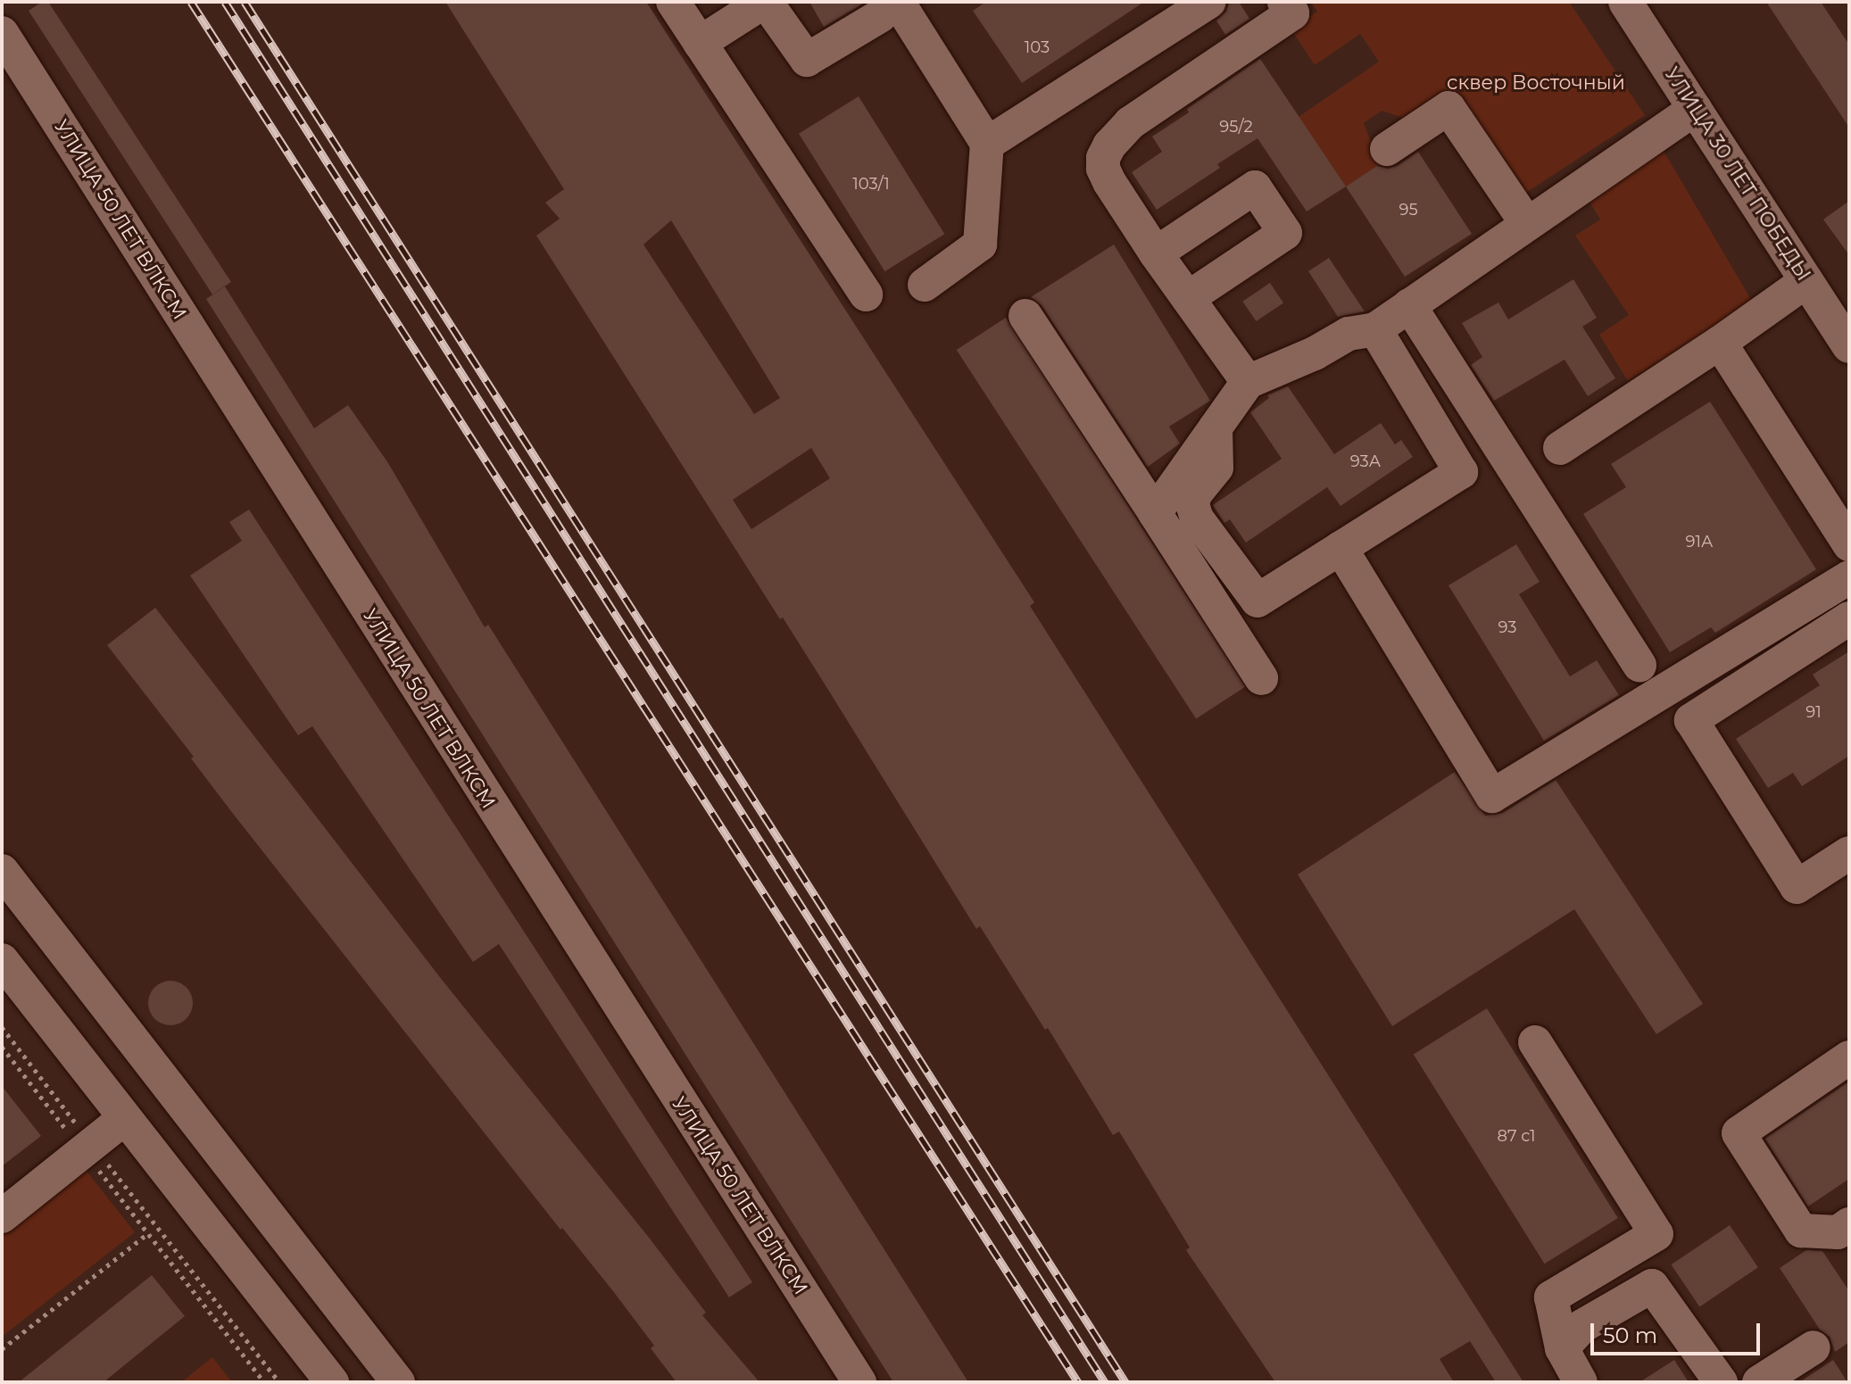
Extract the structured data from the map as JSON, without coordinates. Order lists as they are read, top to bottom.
{
  "streets": {
    "street": ["УЛИЦА 30 ЛЕТ ПОБЕДЫ", "УЛИЦА 50 ЛЕТ ВЛКСМ"]
  },
  "parks": ["сквер Восточный"],
  "house_numbers": [
    "103",
    "95/2",
    "103/1",
    "95",
    "93А",
    "91А",
    "93",
    "91",
    "87 с1"
  ],
  "scale_bar": "50 m"
}
